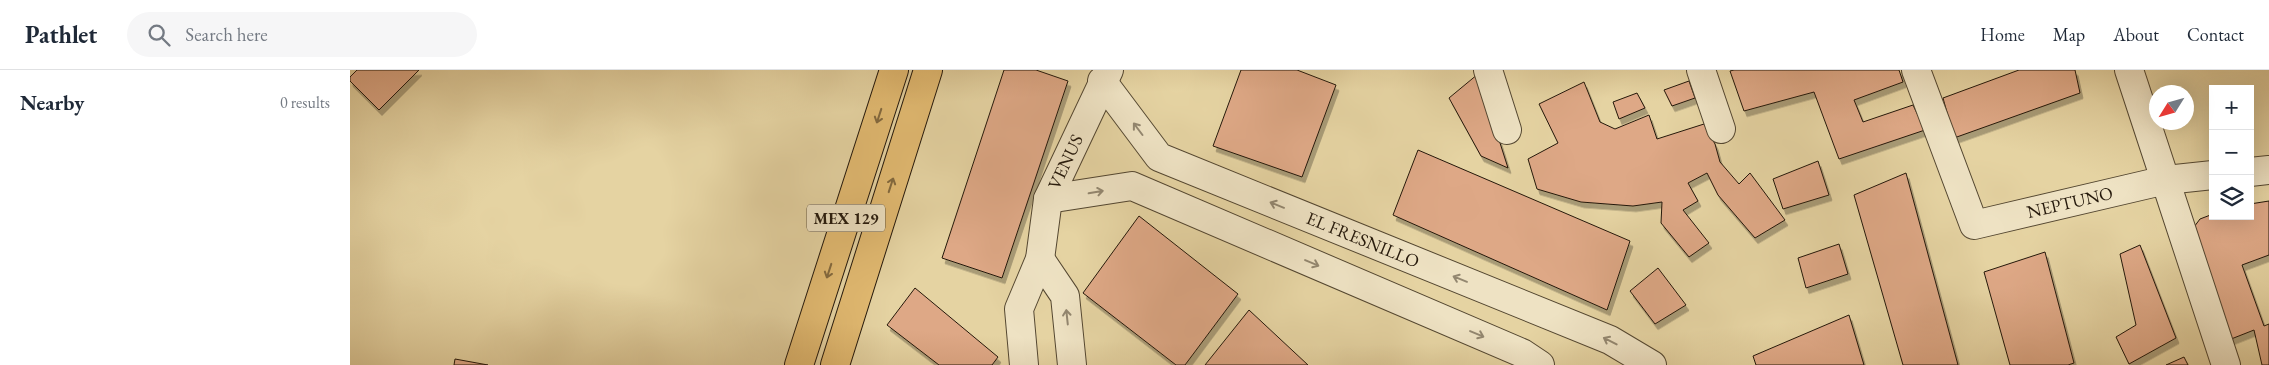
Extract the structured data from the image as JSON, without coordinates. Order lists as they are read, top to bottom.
{
  "streets": {
    "main road": ["MEX 129"],
    "street": ["VENUS", "NEPTUNO", "EL FRESNILLO"]
  },
  "crossings": [
    ["VENUS", "EL FRESNILLO"]
  ],
  "north": "bottom left",
  "page": {
    "header": "Pathlet",
    "search": "Search here",
    "nav": [
      "Home",
      "Map",
      "About",
      "Contact"
    ],
    "heading": ["Nearby", "0 results"],
    "map_buttons": ["+", "−"]
  }
}
